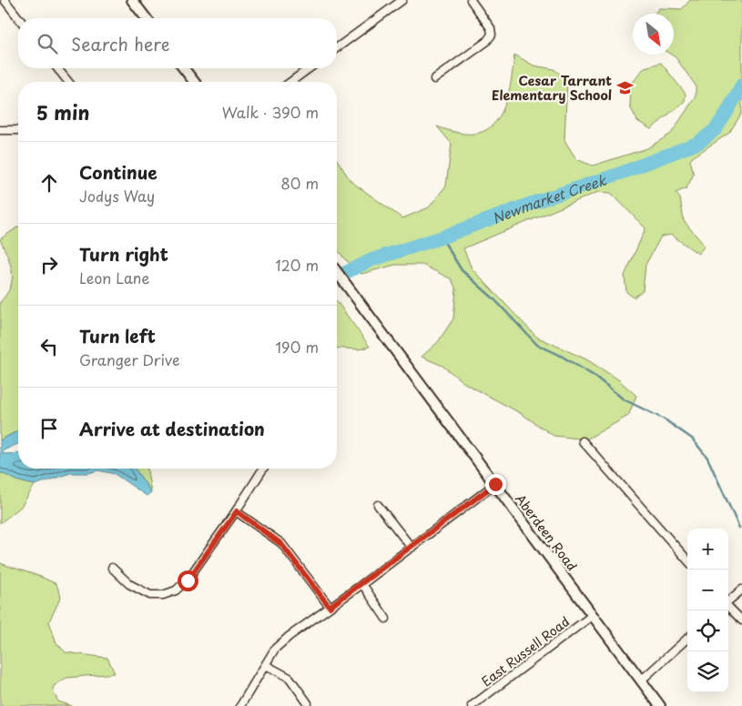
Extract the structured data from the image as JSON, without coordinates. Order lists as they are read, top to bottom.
{
  "streets": {
    "main road": ["Aberdeen Road"],
    "street": ["East Russell Road"]
  },
  "crossings": [
    ["Aberdeen Road", "East Russell Road"]
  ],
  "water": ["Newmarket Creek"],
  "places": {
    "school or university": ["Cesar Tarrant Elementary School"]
  },
  "north": "bottom right",
  "page": {
    "search": "Search here",
    "heading": ["5 min", "Walk · 390 m"],
    "list": [
      ["Continue", "Jodys Way", "80 m"],
      ["Turn right", "Leon Lane", "120 m"],
      ["Turn left", "Granger Drive", "190 m"],
      "Arrive at destination"
    ],
    "map_buttons": ["+", "−"]
  }
}
